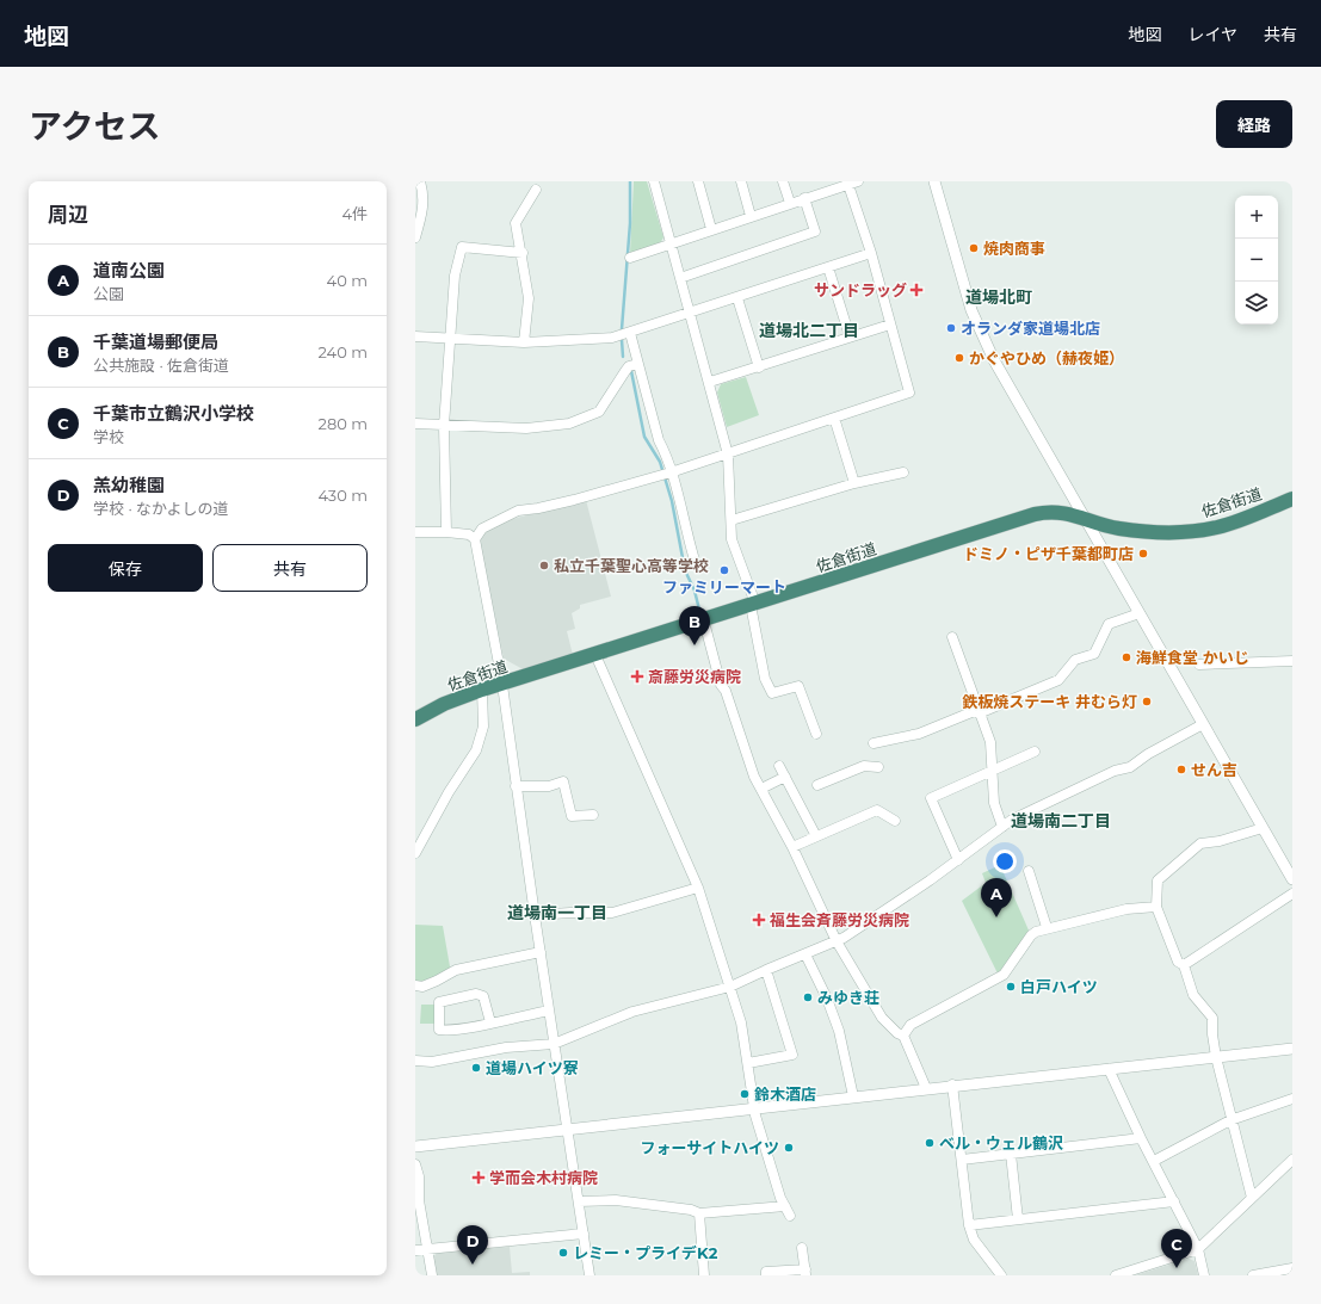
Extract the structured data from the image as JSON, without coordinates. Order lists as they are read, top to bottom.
{
  "streets": {
    "highway": ["佐倉街道"]
  },
  "districts": [
    "道場北町",
    "道場北二丁目",
    "道場南二丁目",
    "道場南一丁目"
  ],
  "places": {
    "other": [
      "焼肉商事",
      "オランダ家道場北店",
      "かぐやひめ（赫夜姫）",
      "ドミノ・ピザ千葉都町店",
      "私立千葉聖心高等学校",
      "ファミリーマート",
      "海鮮食堂 かいじ",
      "鉄板焼ステーキ 井むら灯",
      "せん吉",
      "白戸ハイツ",
      "みゆき荘",
      "道場ハイツ寮",
      "鈴木酒店",
      "ベル・ウェル鶴沢",
      "フォーサイトハイツ",
      "レミー・プライデK2"
    ],
    "health": [
      "サンドラッグ",
      "斎藤労災病院",
      "福生会斉藤労災病院",
      "学而会木村病院"
    ]
  },
  "page": {
    "header": "地図",
    "nav": ["地図", "レイヤ", "共有"],
    "title": "アクセス",
    "buttons": [
      "経路",
      ["保存", "共有"]
    ],
    "heading": ["周辺", "4件"],
    "map_buttons": ["+", "−"],
    "list": [
      {
        "mark": "A",
        "name": "道南公園",
        "note": "公園",
        "value": "40 m"
      },
      {
        "mark": "B",
        "name": "千葉道場郵便局",
        "note": "公共施設 · 佐倉街道",
        "value": "240 m"
      },
      {
        "mark": "C",
        "name": "千葉市立鶴沢小学校",
        "note": "学校",
        "value": "280 m"
      },
      {
        "mark": "D",
        "name": "羔幼稚園",
        "note": "学校 · なかよしの道",
        "value": "430 m"
      }
    ],
    "pins": [
      "B",
      "A",
      "D",
      "C"
    ]
  }
}
